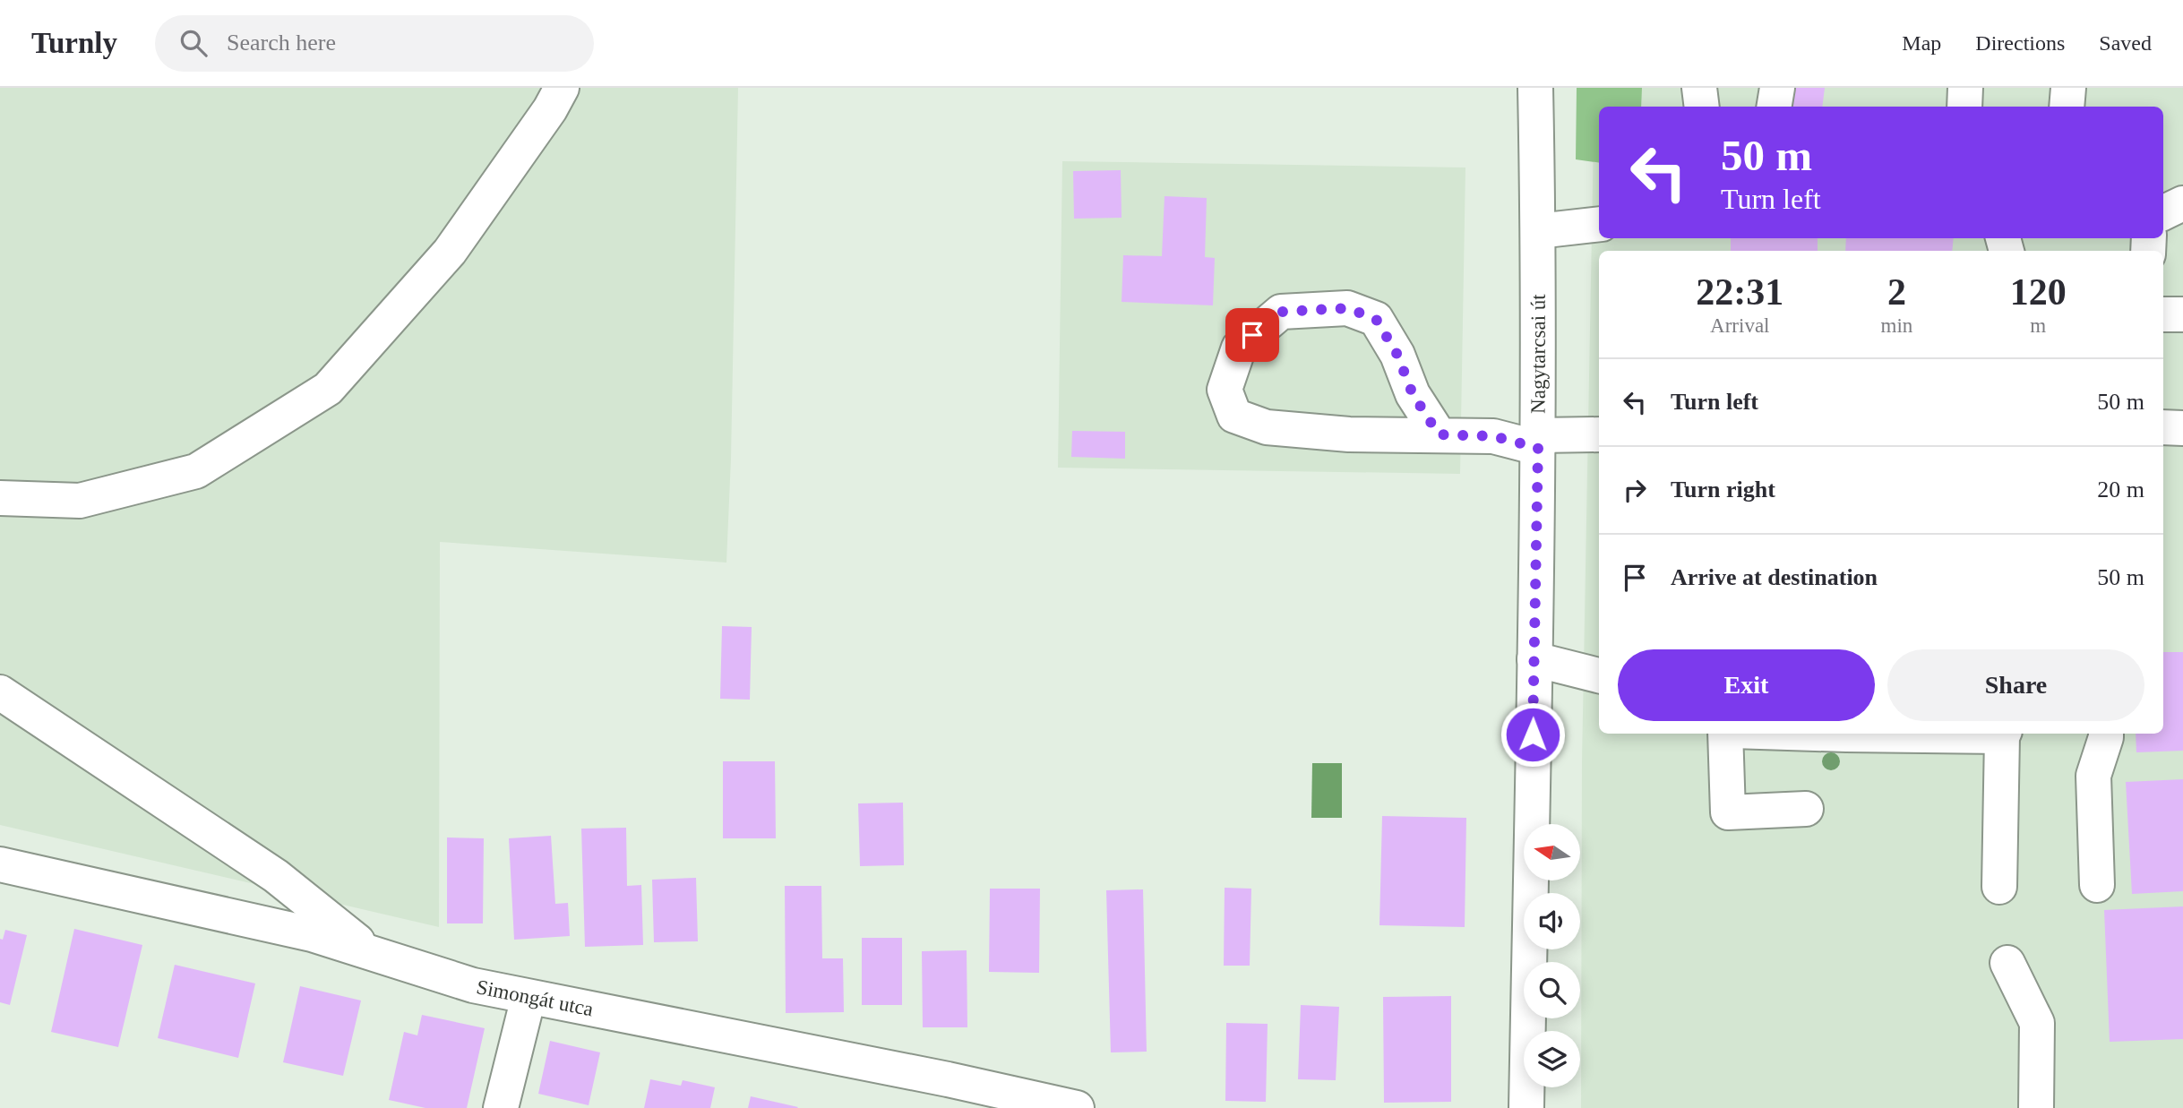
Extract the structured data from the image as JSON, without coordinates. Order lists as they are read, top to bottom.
{
  "streets": {
    "street": ["Nagytarcsai út", "Simongát utca"]
  },
  "north": "left",
  "page": {
    "header": "Turnly",
    "search": "Search here",
    "nav": ["Map", "Directions", "Saved"],
    "turn": ["50 m", "Turn left"],
    "eta": [
      "22:31",
      "Arrival",
      "2",
      "min",
      "120",
      "m"
    ],
    "list": [
      {
        "name": "Turn left",
        "value": "50 m"
      },
      {
        "name": "Turn right",
        "value": "20 m"
      },
      {
        "name": "Arrive at destination",
        "value": "50 m"
      }
    ],
    "buttons": ["Exit", "Share"]
  }
}
